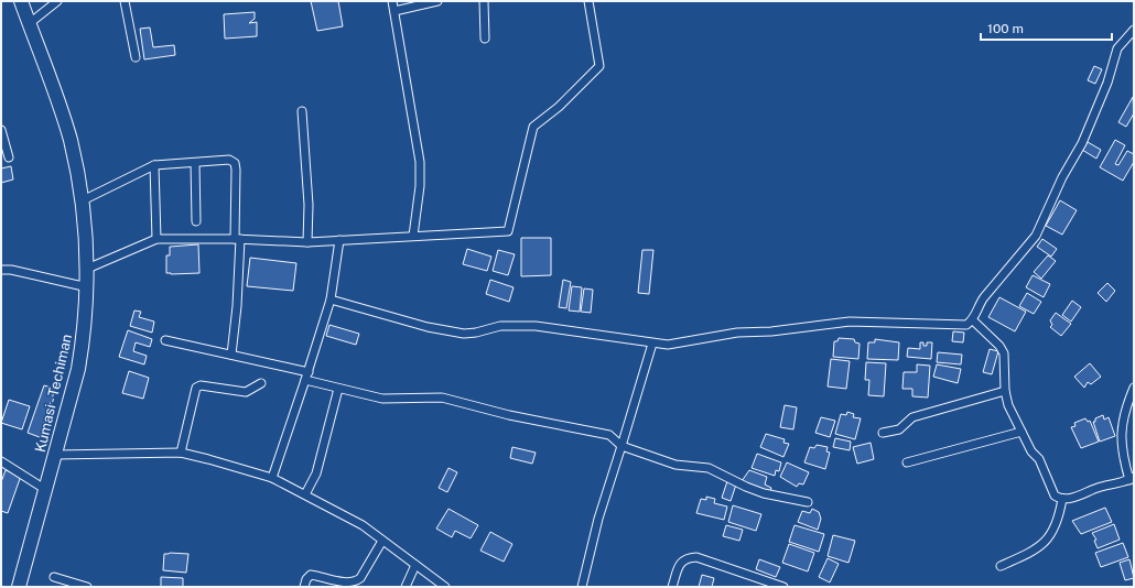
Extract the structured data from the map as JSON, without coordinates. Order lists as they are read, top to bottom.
{
  "streets": {
    "highway": ["Kumasi - Techiman"]
  },
  "scale_bar": "100 m"
}
